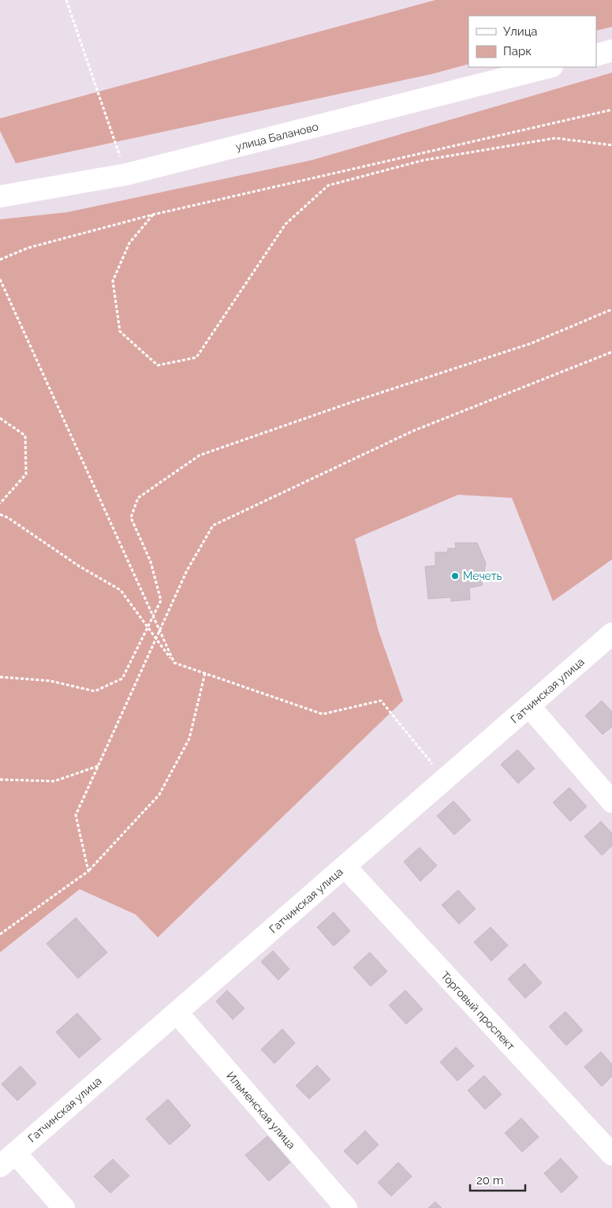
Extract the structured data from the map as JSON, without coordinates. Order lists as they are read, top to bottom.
{
  "streets": {
    "street": [
      "улица Баланово",
      "Гатчинская улица",
      "Торговый проспект",
      "Ильменская улица"
    ]
  },
  "crossings": [
    ["Гатчинская улица", "Торговый проспект"],
    ["Гатчинская улица", "Ильменская улица"]
  ],
  "places": ["Мечеть"],
  "legend": ["Улица", "Парк"],
  "scale_bar": "20 m"
}
